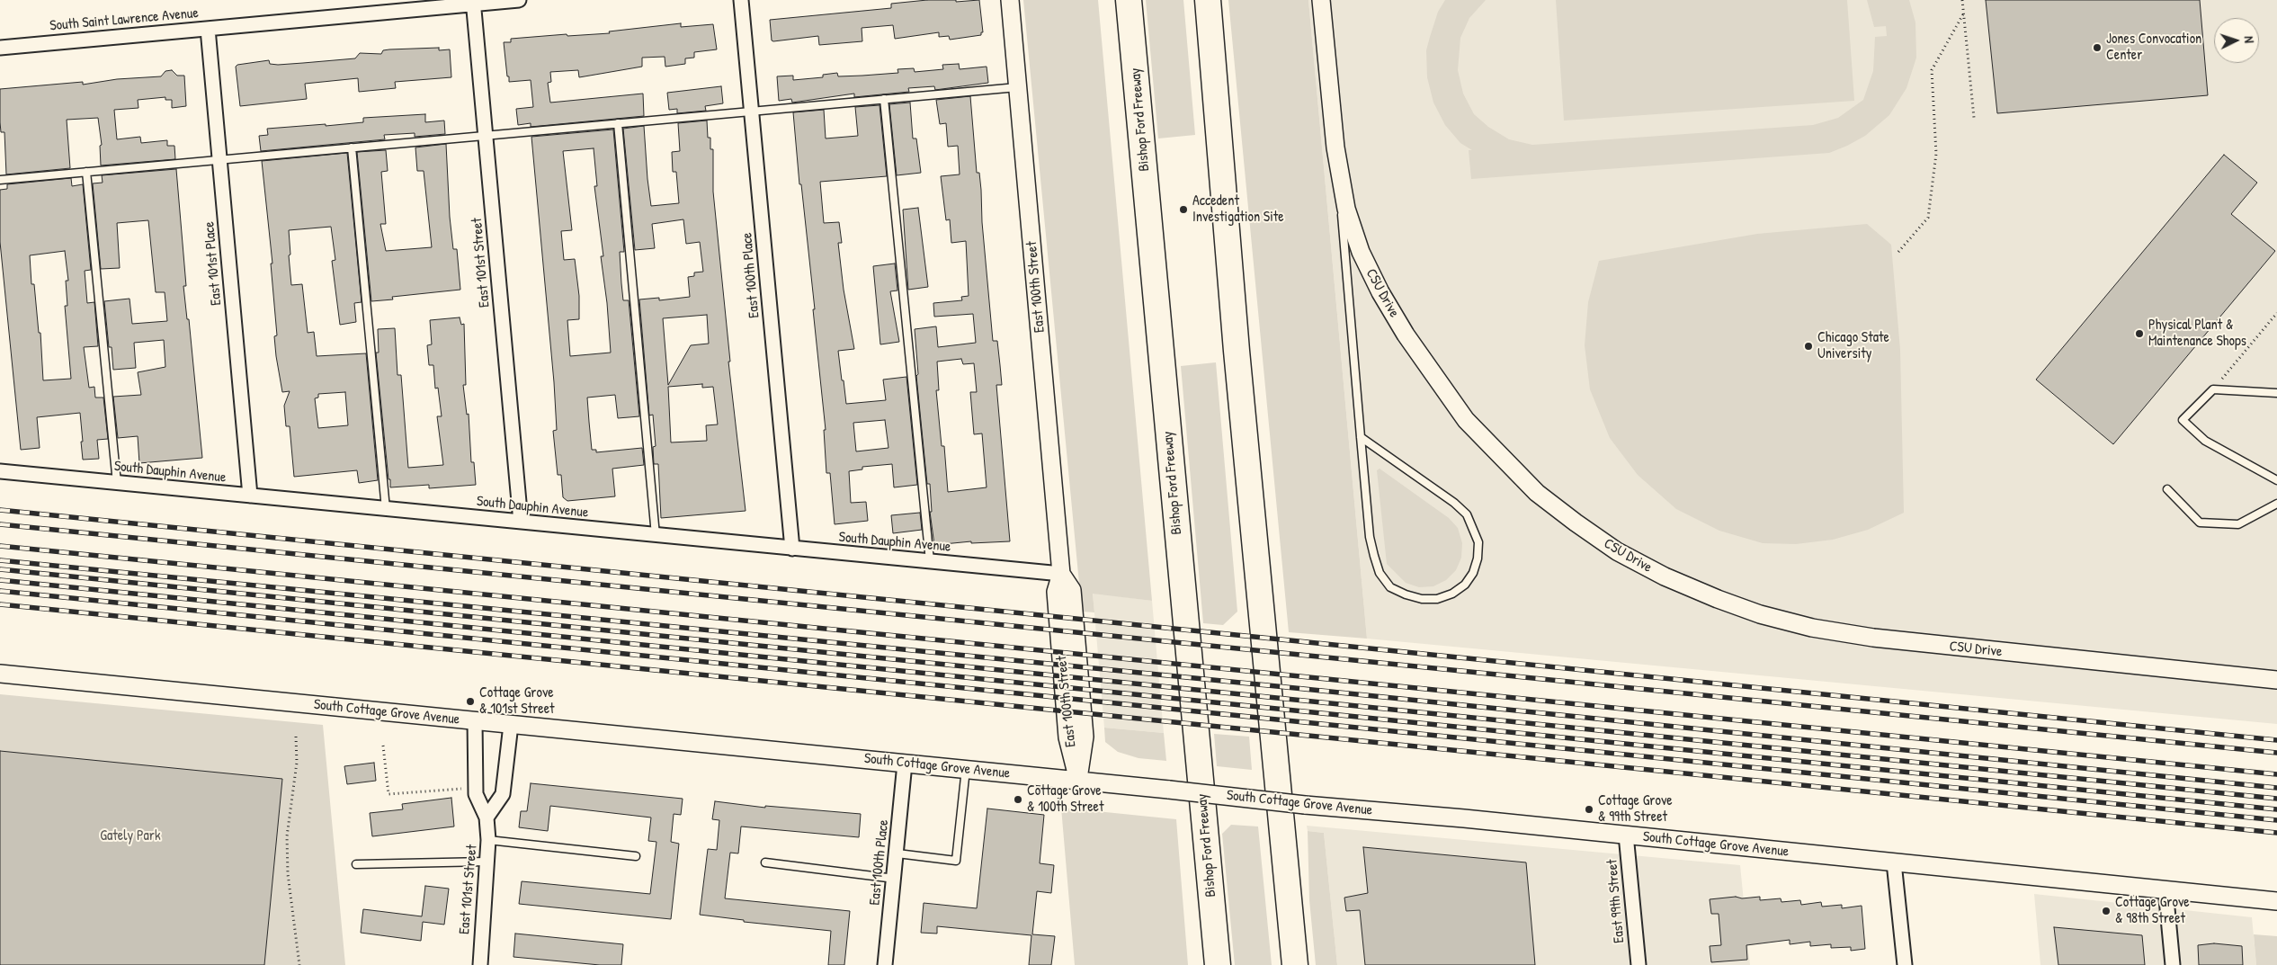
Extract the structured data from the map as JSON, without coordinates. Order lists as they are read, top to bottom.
{
  "streets": {
    "highway": ["Bishop Ford Freeway"],
    "street": [
      "South Saint Lawrence Avenue",
      "East 101st Street",
      "East 101st Place",
      "East 100th Place",
      "East 100th Street",
      "CSU Drive",
      "South Dauphin Avenue",
      "South Cottage Grove Avenue",
      "East 99th Street"
    ]
  },
  "crossings": [
    ["South Saint Lawrence Avenue", "East 101st Street"],
    ["South Saint Lawrence Avenue", "East 101st Place"],
    ["East 101st Street", "South Dauphin Avenue"],
    ["East 101st Street", "South Cottage Grove Avenue"],
    ["East 101st Place", "South Dauphin Avenue"],
    ["East 100th Place", "South Dauphin Avenue"],
    ["East 100th Place", "South Cottage Grove Avenue"],
    ["East 100th Street", "South Dauphin Avenue"],
    ["East 100th Street", "South Cottage Grove Avenue"],
    ["South Cottage Grove Avenue", "East 99th Street"]
  ],
  "parks": ["Gately Park"],
  "places": [
    "Jones Convocation Center",
    "Accedent Investigation Site",
    "Physical Plant & Maintenance Shops",
    "Chicago State University",
    "Cottage Grove & 101st Street",
    "Cottage Grove & 100th Street",
    "Cottage Grove & 99th Street",
    "Cottage Grove & 98th Street"
  ],
  "north": "right"
}
